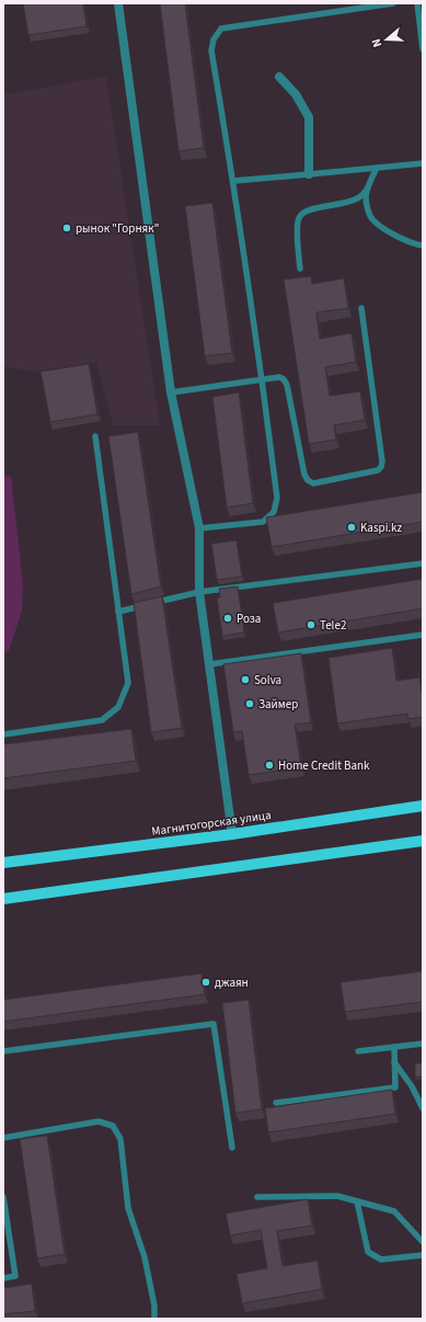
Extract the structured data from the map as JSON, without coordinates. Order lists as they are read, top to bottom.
{
  "streets": {
    "main road": ["Магнитогорская улица"]
  },
  "places": [
    "рынок \"Горняк\"",
    "Kaspi.kz",
    "Роза",
    "Tele2",
    "Solva",
    "Займер",
    "Home Credit Bank",
    "джаян"
  ],
  "north": "left"
}
